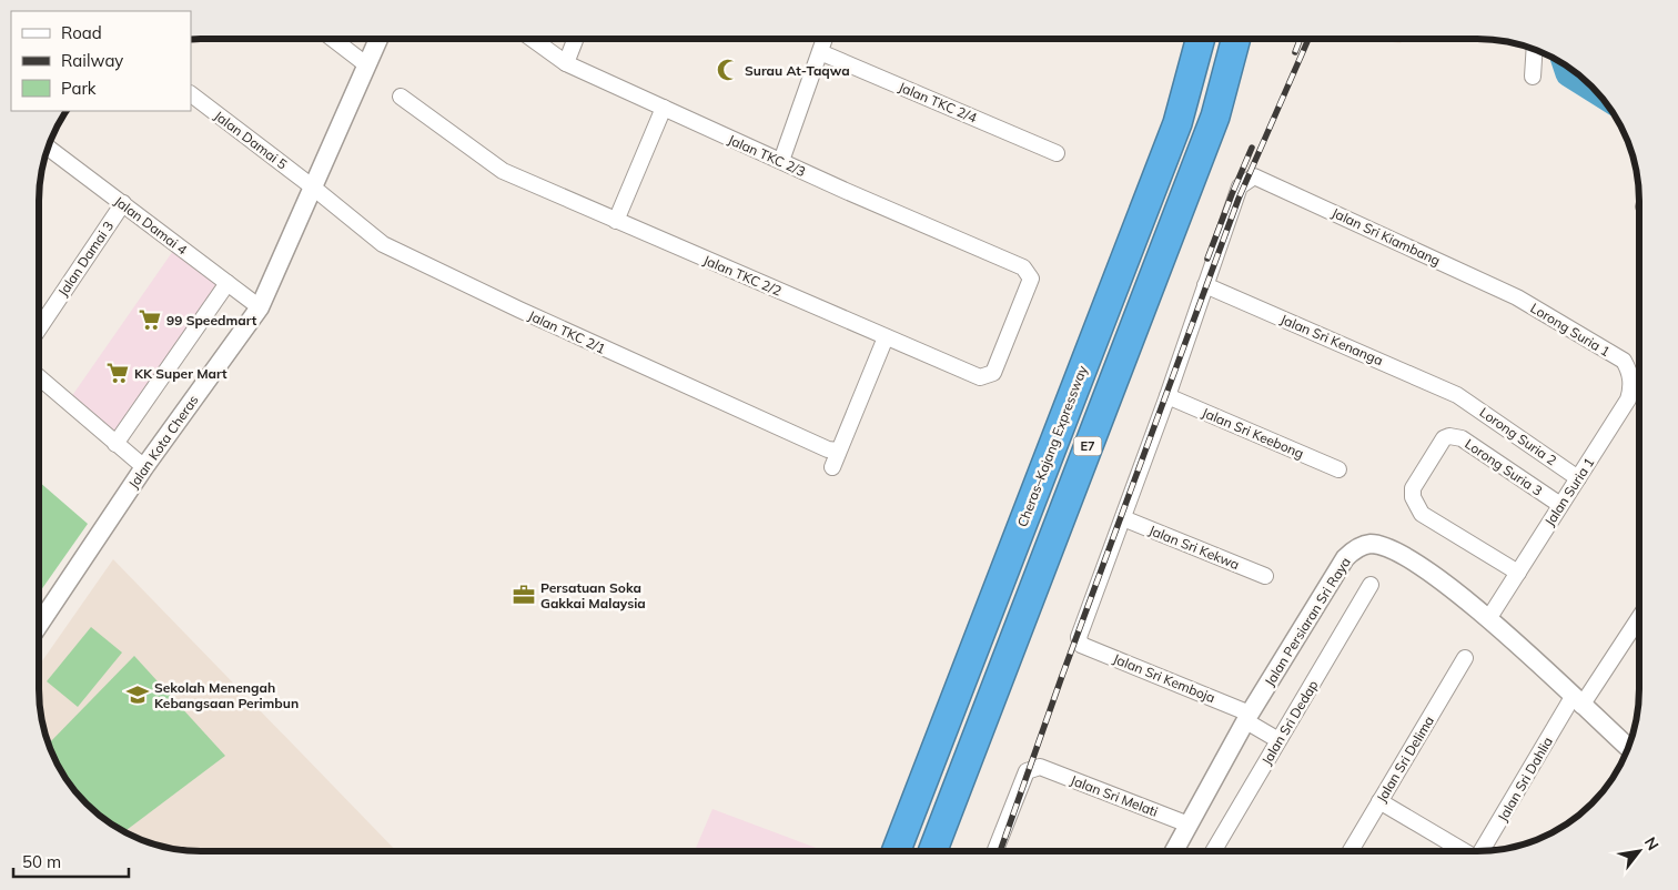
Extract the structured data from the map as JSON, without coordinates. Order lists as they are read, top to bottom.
{
  "streets": {
    "highway": ["Cheras–Kajang Expressway", "E7"],
    "street": [
      "Jalan TKC 2/4",
      "Jalan Damai 5",
      "Jalan TKC 2/3",
      "Jalan Damai 4",
      "Jalan Sri Kiambang",
      "Jalan Damai 3",
      "Jalan TKC 2/2",
      "Lorong Suria 1",
      "Jalan TKC 2/1",
      "Jalan Sri Kenanga",
      "Jalan Sri Keebong",
      "Lorong Suria 2",
      "Jalan Kota Cheras",
      "Lorong Suria 3",
      "Jalan Suria 1",
      "Jalan Sri Kekwa",
      "Jalan Persiaran Sri Raya",
      "Jalan Sri Kemboja",
      "Jalan Sri Dedap",
      "Jalan Sri Delima",
      "Jalan Sri Dahlia",
      "Jalan Sri Melati"
    ]
  },
  "crossings": [
    ["Jalan Damai 5", "Jalan TKC 2/1"],
    ["Jalan Damai 5", "Jalan Kota Cheras"],
    ["Jalan TKC 2/3", "Jalan TKC 2/2"],
    ["Jalan Damai 4", "Jalan Damai 3"],
    ["Jalan Damai 4", "Jalan Kota Cheras"],
    ["Jalan Sri Kiambang", "Lorong Suria 1"],
    ["Jalan Sri Kiambang", "Jalan Sri Kenanga"],
    ["Lorong Suria 1", "Jalan Suria 1"],
    ["Jalan TKC 2/1", "Jalan Kota Cheras"],
    ["Jalan Sri Kenanga", "Lorong Suria 2"],
    ["Lorong Suria 2", "Jalan Suria 1"],
    ["Lorong Suria 3", "Jalan Suria 1"],
    ["Jalan Suria 1", "Jalan Persiaran Sri Raya"],
    ["Jalan Sri Kekwa", "Jalan Sri Kemboja"],
    ["Jalan Persiaran Sri Raya", "Jalan Sri Kemboja"],
    ["Jalan Persiaran Sri Raya", "Jalan Sri Dahlia"],
    ["Jalan Persiaran Sri Raya", "Jalan Sri Melati"],
    ["Jalan Sri Kemboja", "Jalan Sri Dedap"]
  ],
  "places": {
    "mosque": ["Surau At-Taqwa"],
    "supermarket": ["99 Speedmart", "KK Super Mart"],
    "office": ["Persatuan Soka Gakkai Malaysia"],
    "school or university": ["Sekolah Menengah Kebangsaan Perimbun"]
  },
  "legend": ["Road", "Railway", "Park"],
  "scale_bar": "50 m",
  "north": "top right"
}
